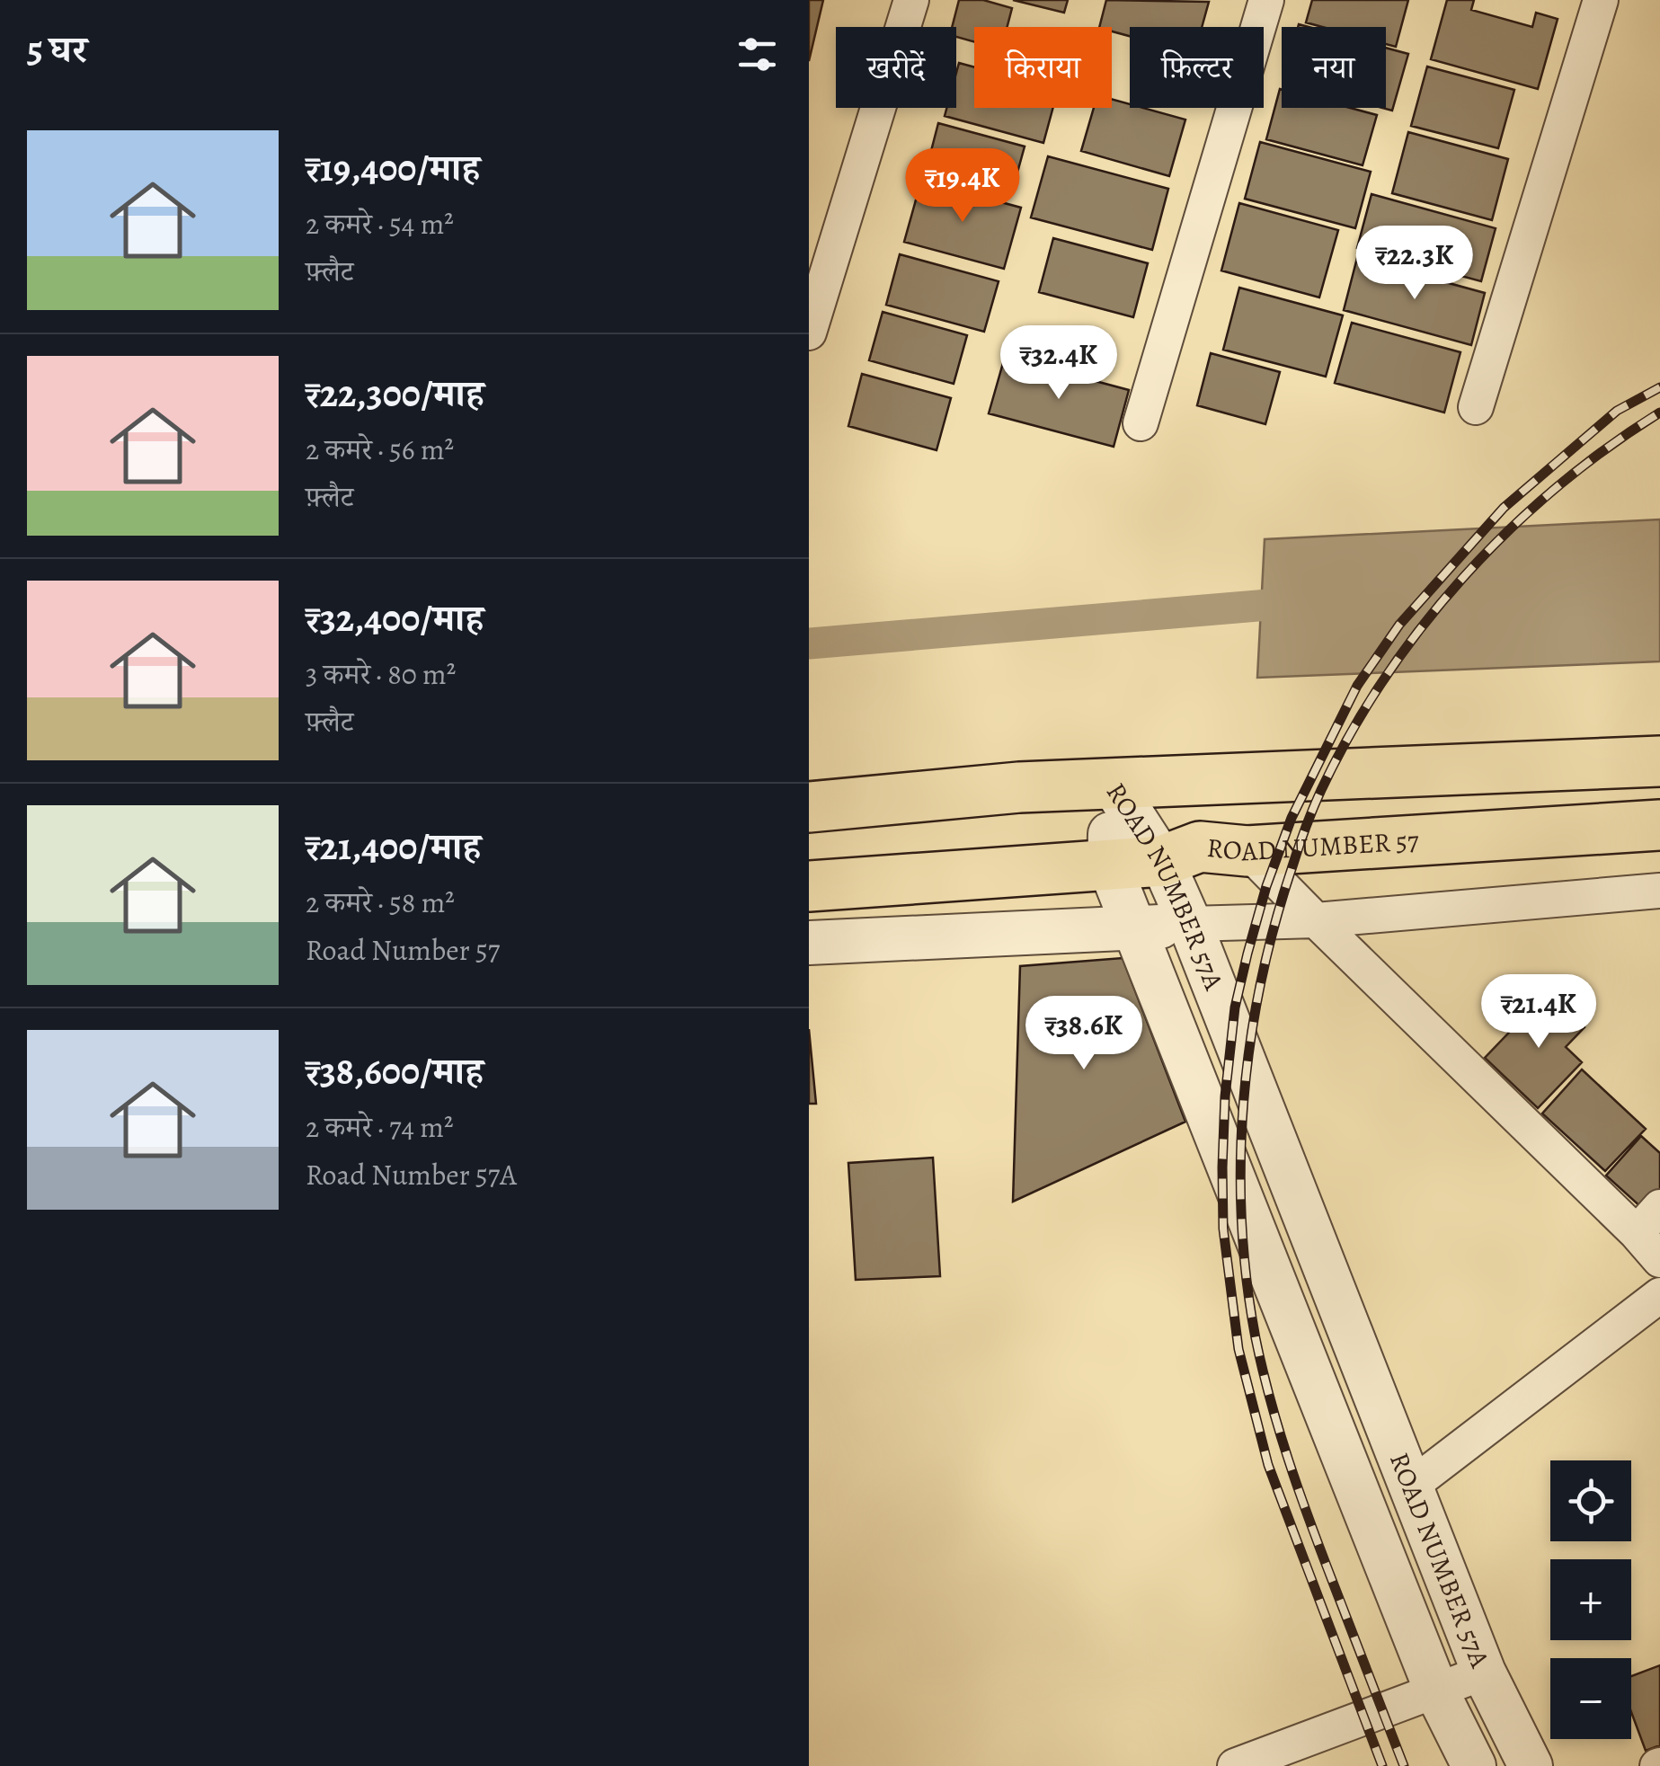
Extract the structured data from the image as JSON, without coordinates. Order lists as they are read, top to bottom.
{
  "streets": {
    "main road": ["ROAD NUMBER 57"],
    "street": ["ROAD NUMBER 57A"]
  },
  "crossings": [
    ["ROAD NUMBER 57", "ROAD NUMBER 57A"]
  ],
  "page": {
    "heading": "5 घर",
    "chip": [
      "खरीदें",
      "किराया",
      "फ़िल्टर",
      "नया"
    ],
    "list": [
      {
        "name": "₹19,400/माह",
        "note": "2 कमरे · 54 m² · फ़्लैट"
      },
      {
        "name": "₹22,300/माह",
        "note": "2 कमरे · 56 m² · फ़्लैट"
      },
      {
        "name": "₹32,400/माह",
        "note": "3 कमरे · 80 m² · फ़्लैट"
      },
      {
        "name": "₹21,400/माह",
        "note": "2 कमरे · 58 m² · Road Number 57"
      },
      {
        "name": "₹38,600/माह",
        "note": "2 कमरे · 74 m² · Road Number 57A"
      }
    ],
    "price": [
      "₹19.4K",
      "₹22.3K",
      "₹32.4K",
      "₹21.4K",
      "₹38.6K"
    ],
    "map_buttons": ["+", "−"]
  }
}
